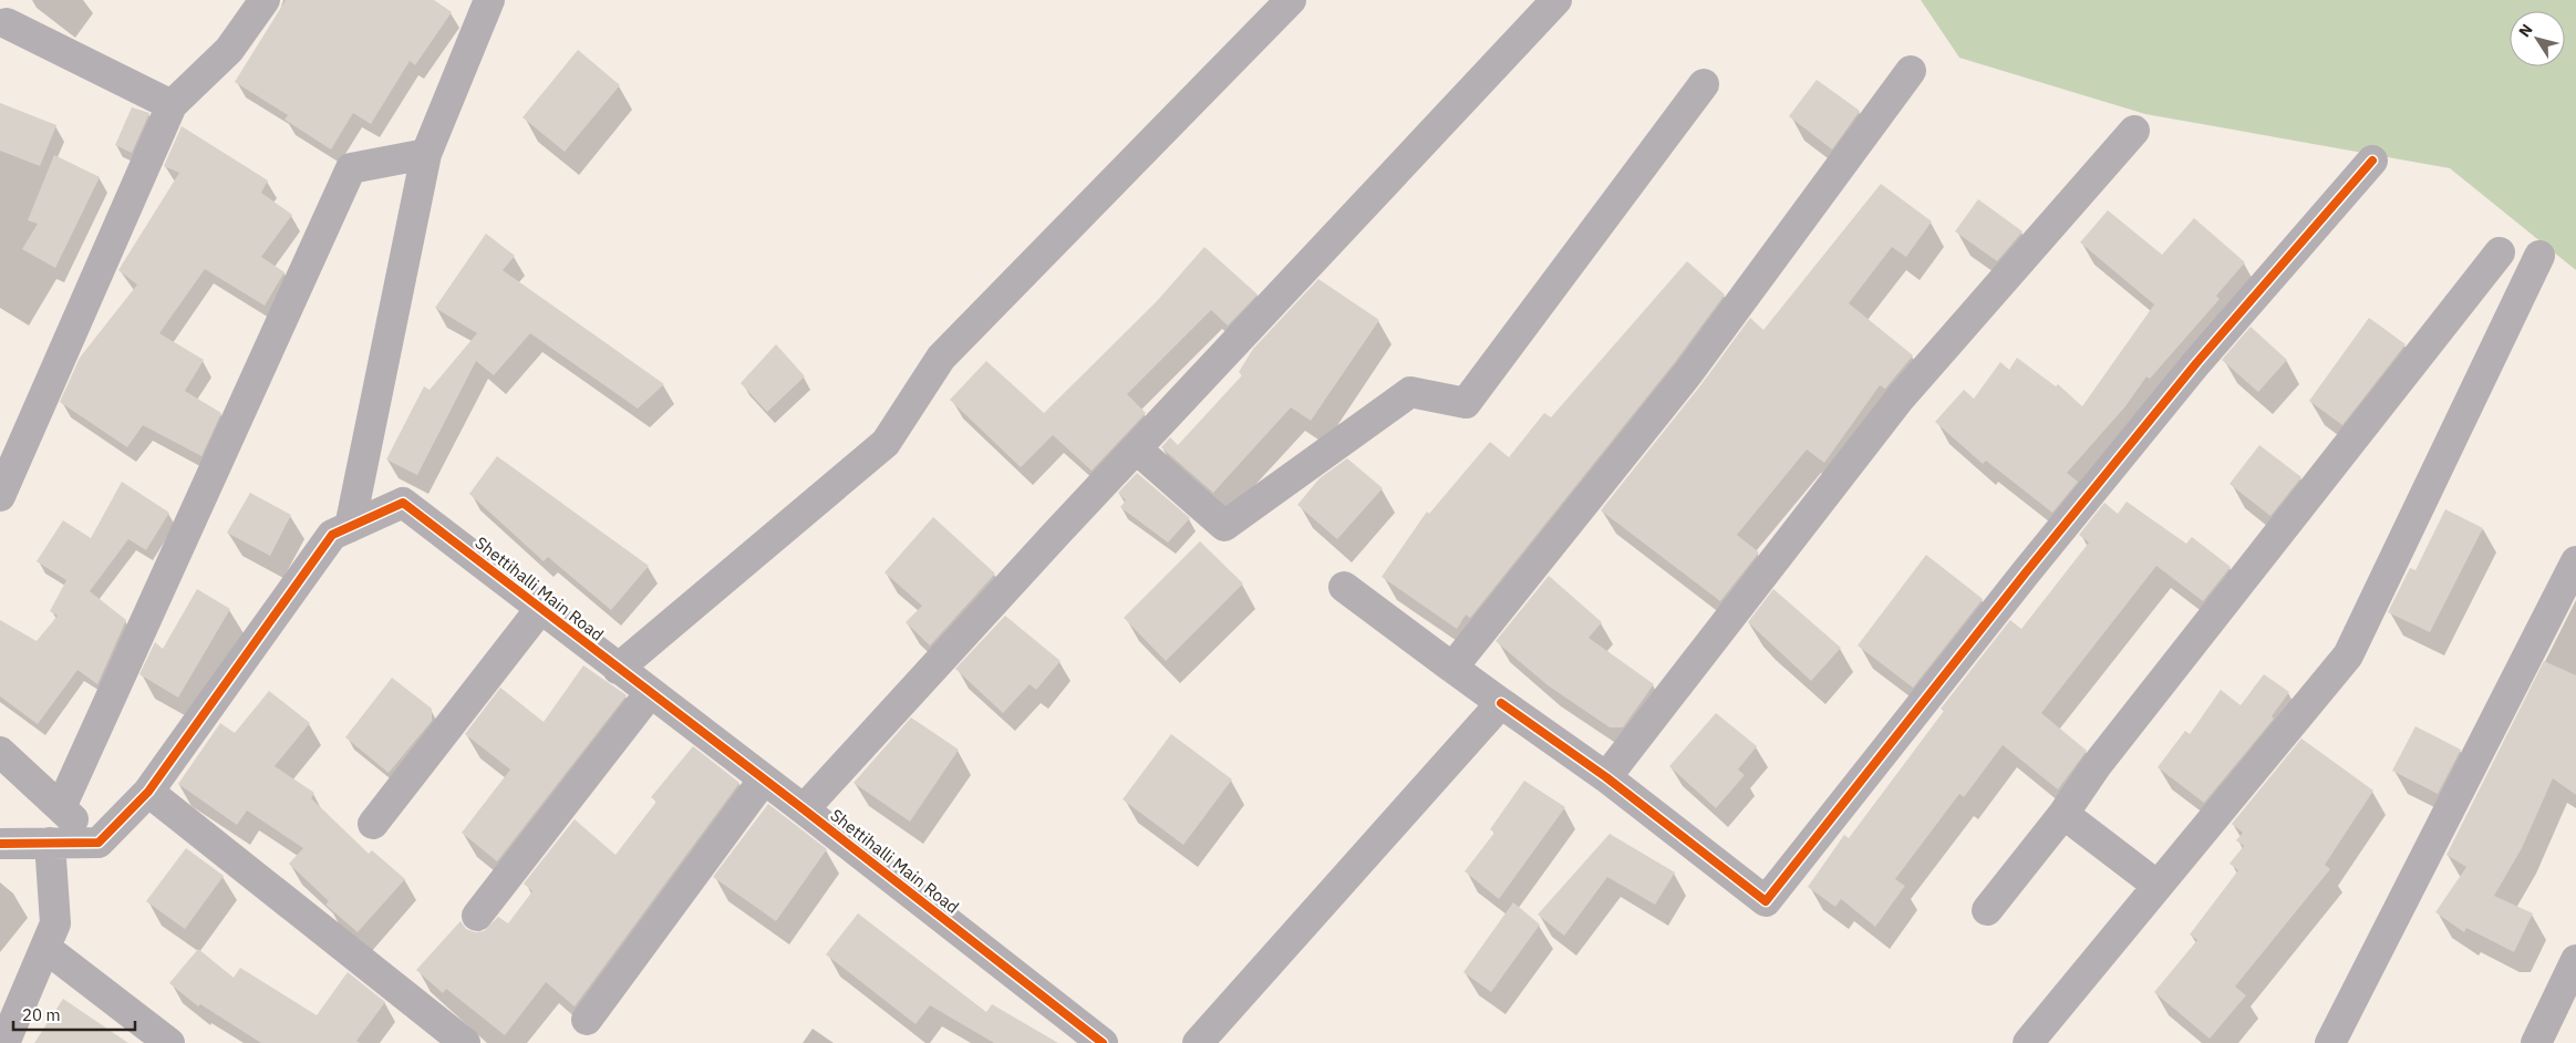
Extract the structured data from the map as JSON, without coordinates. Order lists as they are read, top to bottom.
{
  "streets": {
    "street": ["Shettihalli Main Road"]
  },
  "scale_bar": "20 m",
  "north": "top left"
}
